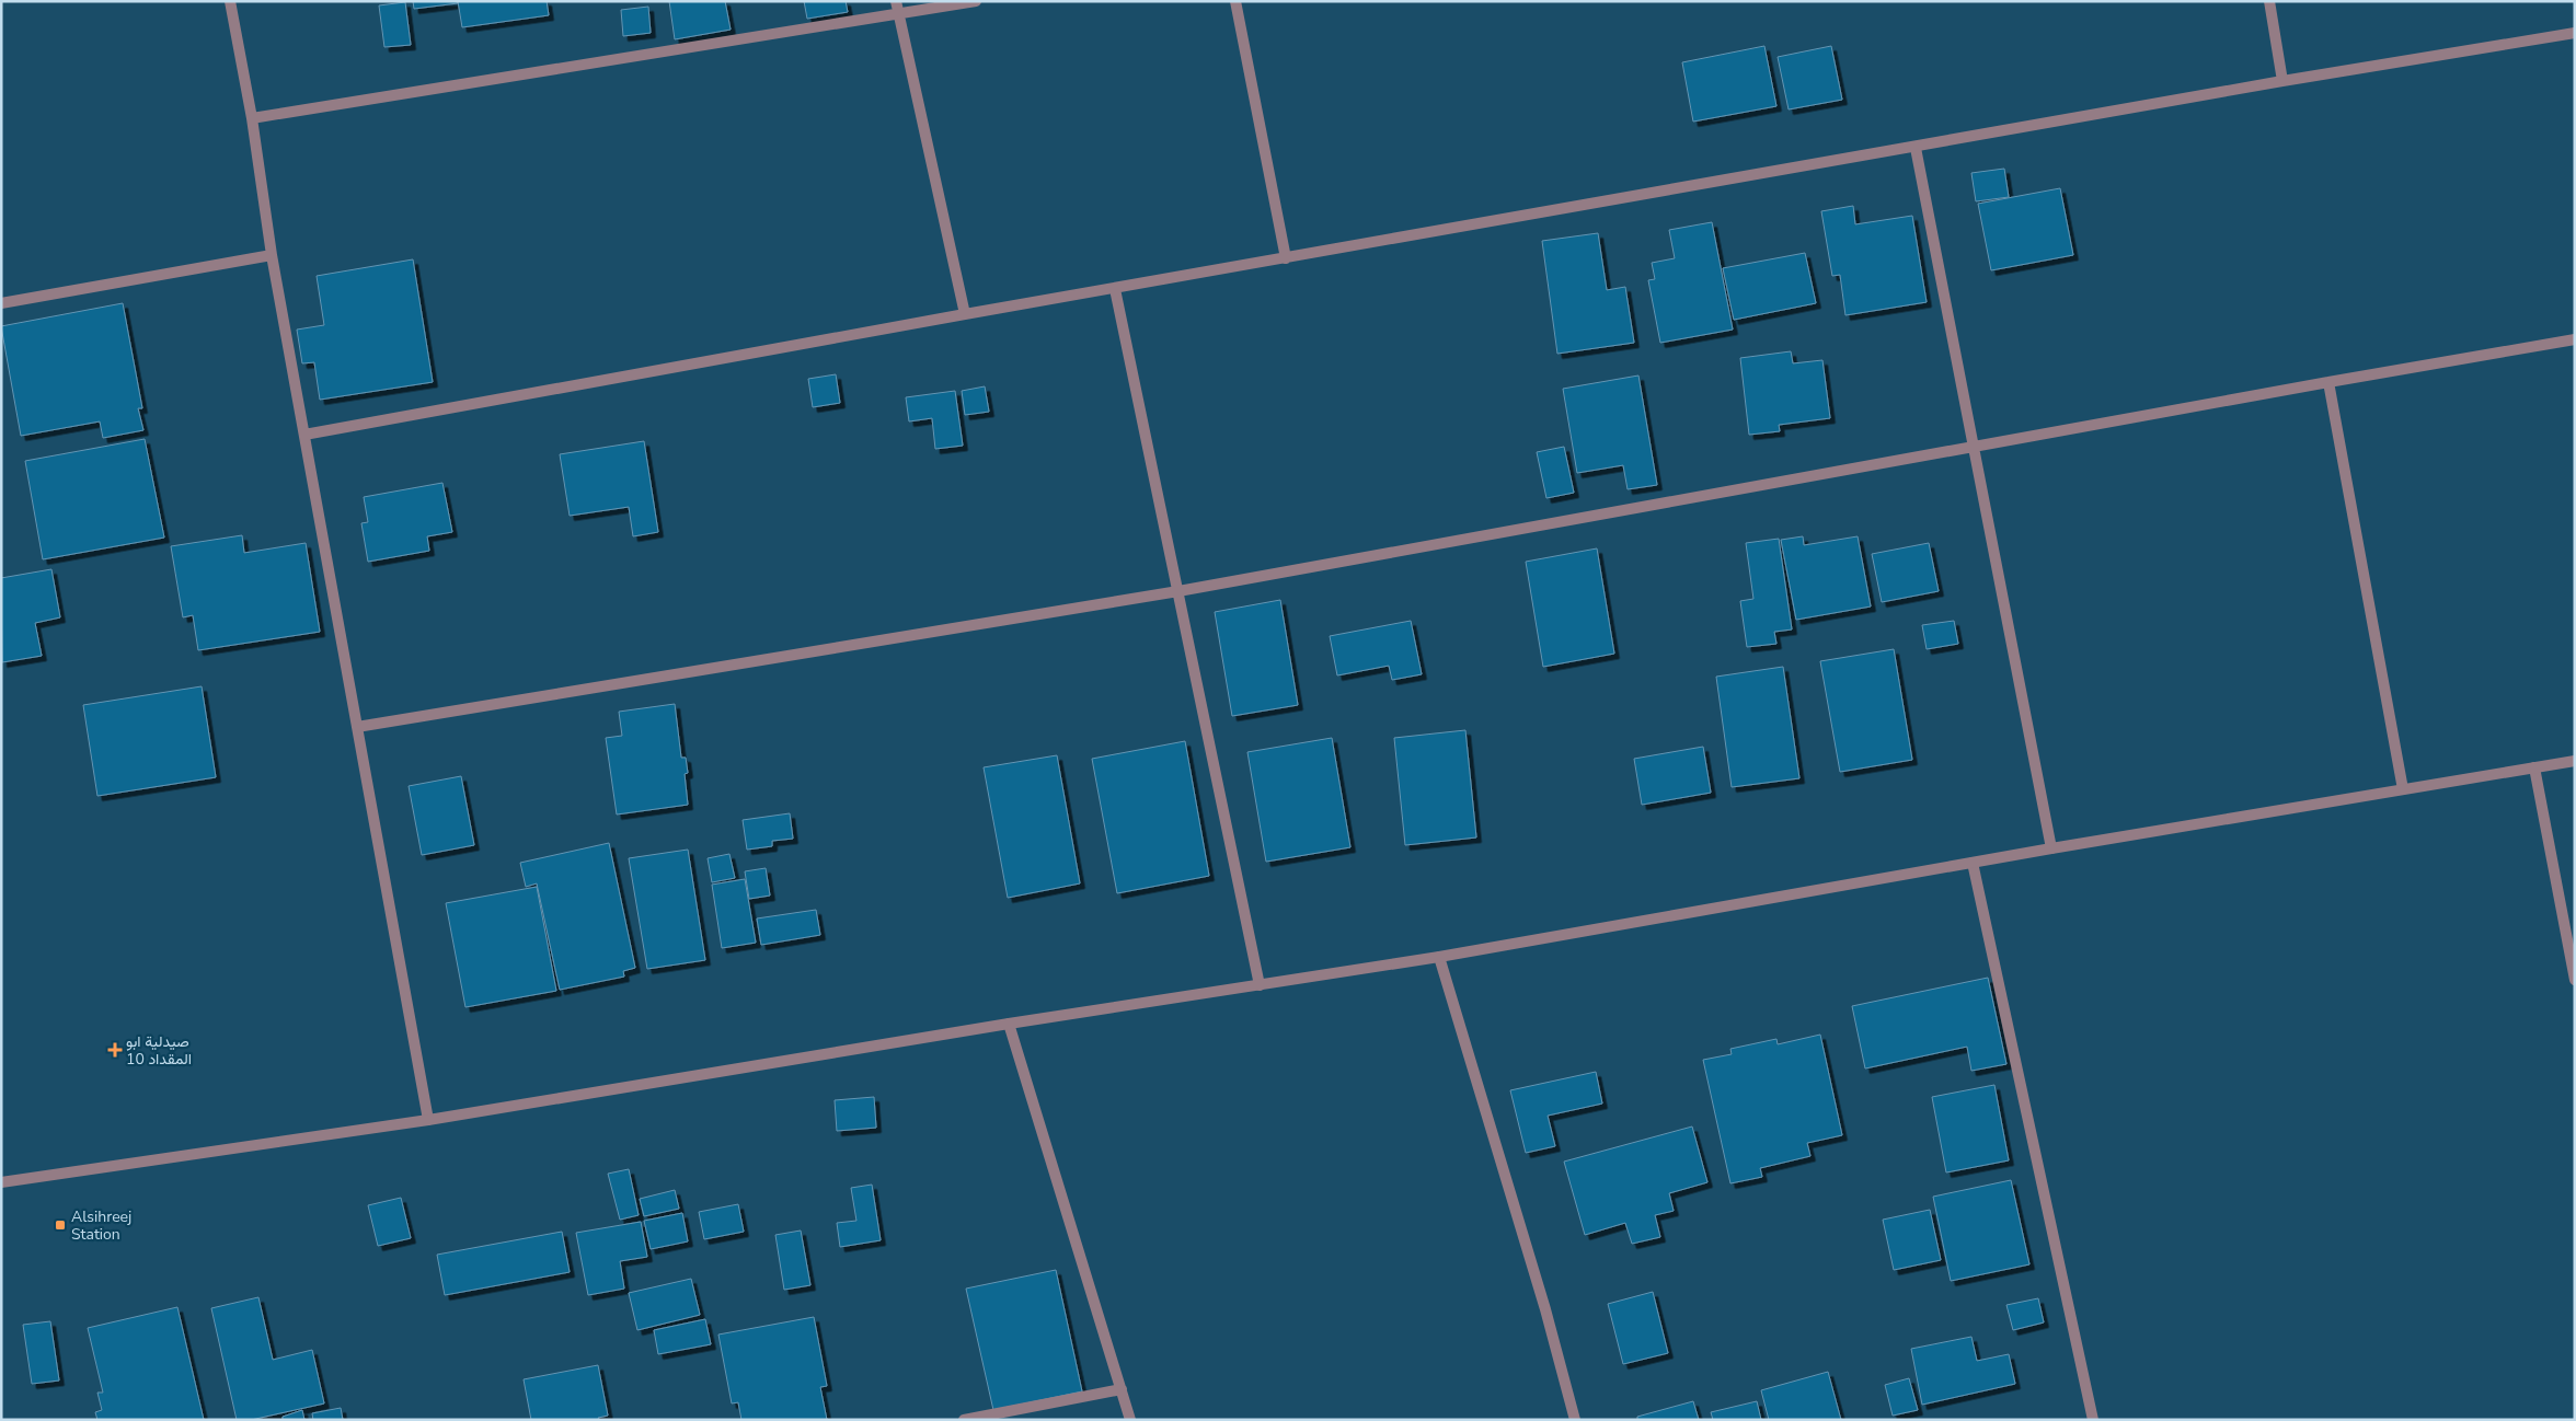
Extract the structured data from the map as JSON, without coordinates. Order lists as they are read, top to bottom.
{
  "places": {
    "health": ["صيدلية ابو المقداد 10"],
    "transit": ["Alsihreej Station"]
  }
}
